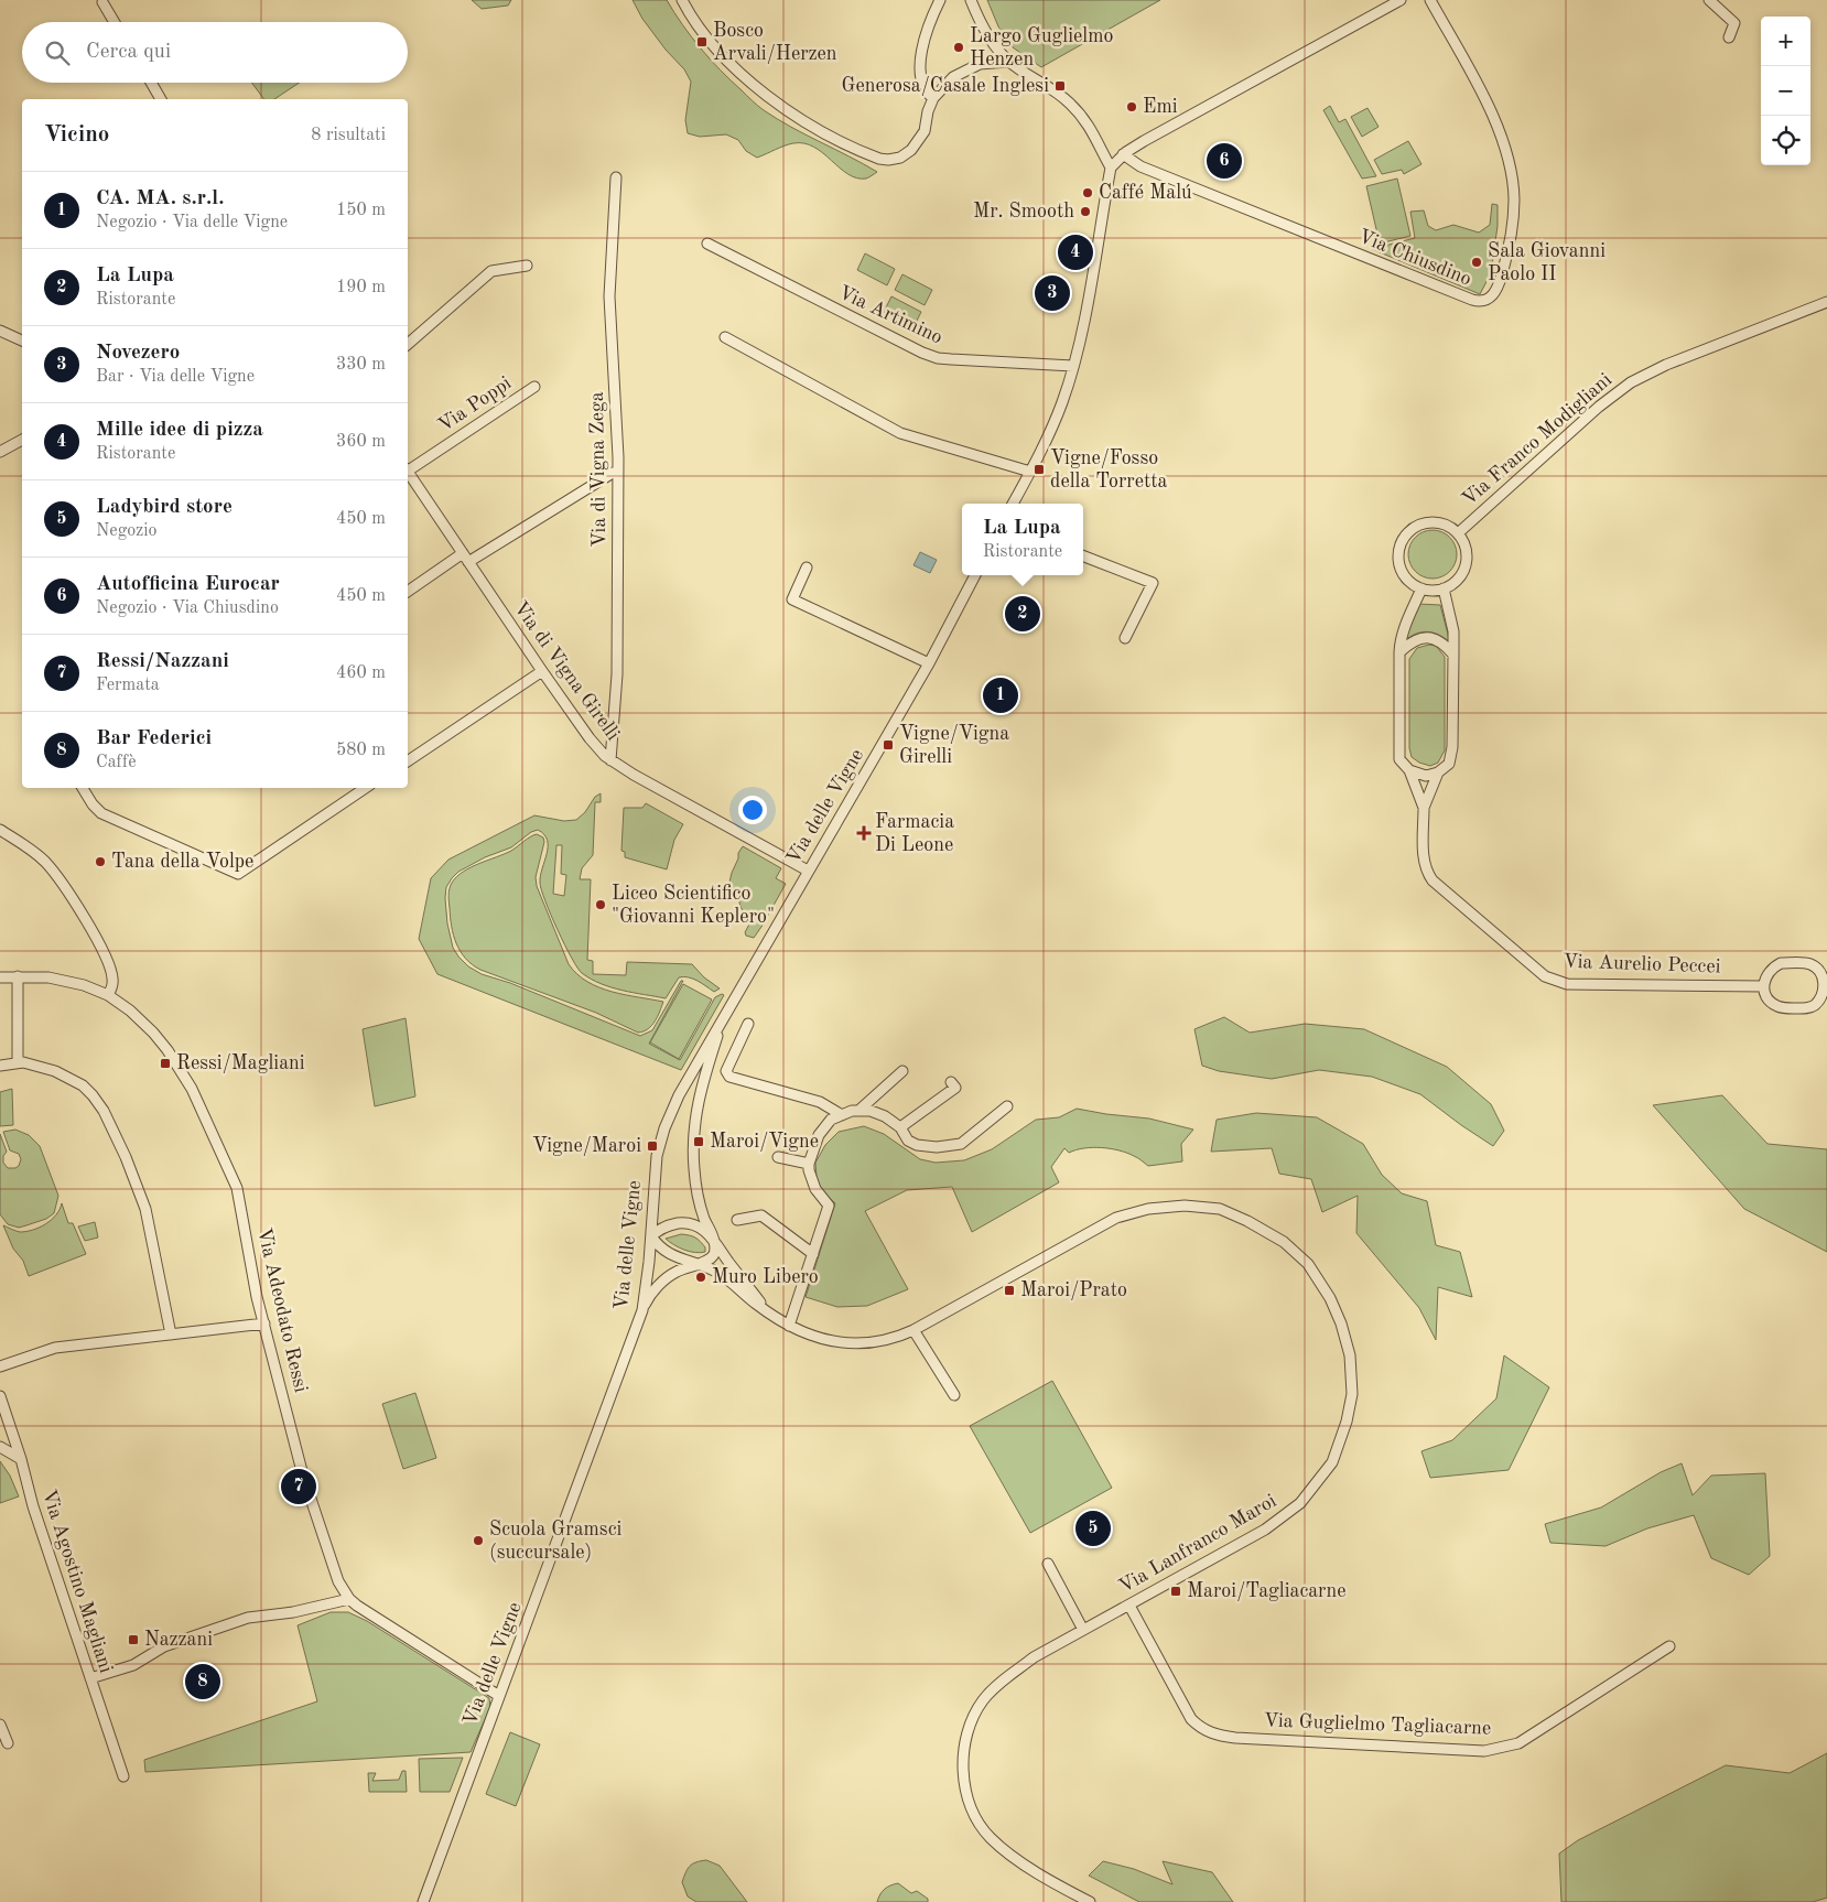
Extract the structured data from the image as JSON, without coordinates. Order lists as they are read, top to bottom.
{
  "streets": {
    "street": [
      "Via Chiusdino",
      "Via Artimino",
      "Via Poppi",
      "Via Franco Modigliani",
      "Via di Vigna Zega",
      "Via di Vigna Girelli",
      "Via delle Vigne",
      "Via Aurelio Peccei",
      "Via Adeodato Ressi",
      "Via Lanfranco Maroi",
      "Via Agostino Magliani",
      "Via Guglielmo Tagliacarne"
    ]
  },
  "crossings": [
    ["Via Franco Modigliani", "Via Aurelio Peccei"],
    ["Via di Vigna Zega", "Via di Vigna Girelli"],
    ["Via di Vigna Girelli", "Via delle Vigne"],
    ["Via delle Vigne", "Via Adeodato Ressi"],
    ["Via delle Vigne", "Via Lanfranco Maroi"],
    ["Via Lanfranco Maroi", "Via Guglielmo Tagliacarne"]
  ],
  "places": {
    "transit": [
      "Bosco Arvali/Herzen",
      "Generosa/Casale Inglesi",
      "Vigne/Fosso della Torretta",
      "Vigne/Vigna Girelli",
      "Ressi/Magliani",
      "Maroi/Vigne",
      "Vigne/Maroi",
      "Maroi/Prato",
      "Maroi/Tagliacarne",
      "Nazzani"
    ],
    "other": [
      "Largo Guglielmo Henzen",
      "Emi",
      "Caffé Malú",
      "Mr. Smooth",
      "Sala Giovanni Paolo II",
      "Tana della Volpe",
      "Liceo Scientifico \"Giovanni Keplero\"",
      "Muro Libero",
      "Scuola Gramsci (succursale)"
    ],
    "health": ["Farmacia Di Leone"]
  },
  "page": {
    "map_buttons": ["+", "−"],
    "search": "Cerca qui",
    "heading": ["Vicino", "8 risultati"],
    "pins": [
      "6",
      "4",
      "3",
      "2",
      "1",
      "7",
      "5",
      "8"
    ],
    "list": [
      {
        "mark": "1",
        "name": "CA. MA. s.r.l.",
        "note": "Negozio · Via delle Vigne",
        "value": "150 m"
      },
      {
        "mark": "2",
        "name": "La Lupa",
        "note": "Ristorante",
        "value": "190 m"
      },
      {
        "mark": "3",
        "name": "Novezero",
        "note": "Bar · Via delle Vigne",
        "value": "330 m"
      },
      {
        "mark": "4",
        "name": "Mille idee di pizza",
        "note": "Ristorante",
        "value": "360 m"
      },
      {
        "mark": "5",
        "name": "Ladybird store",
        "note": "Negozio",
        "value": "450 m"
      },
      {
        "mark": "6",
        "name": "Autofficina Eurocar",
        "note": "Negozio · Via Chiusdino",
        "value": "450 m"
      },
      {
        "mark": "7",
        "name": "Ressi/Nazzani",
        "note": "Fermata",
        "value": "460 m"
      },
      {
        "mark": "8",
        "name": "Bar Federici",
        "note": "Caffè",
        "value": "580 m"
      }
    ],
    "popup": ["La Lupa", "Ristorante"]
  }
}
